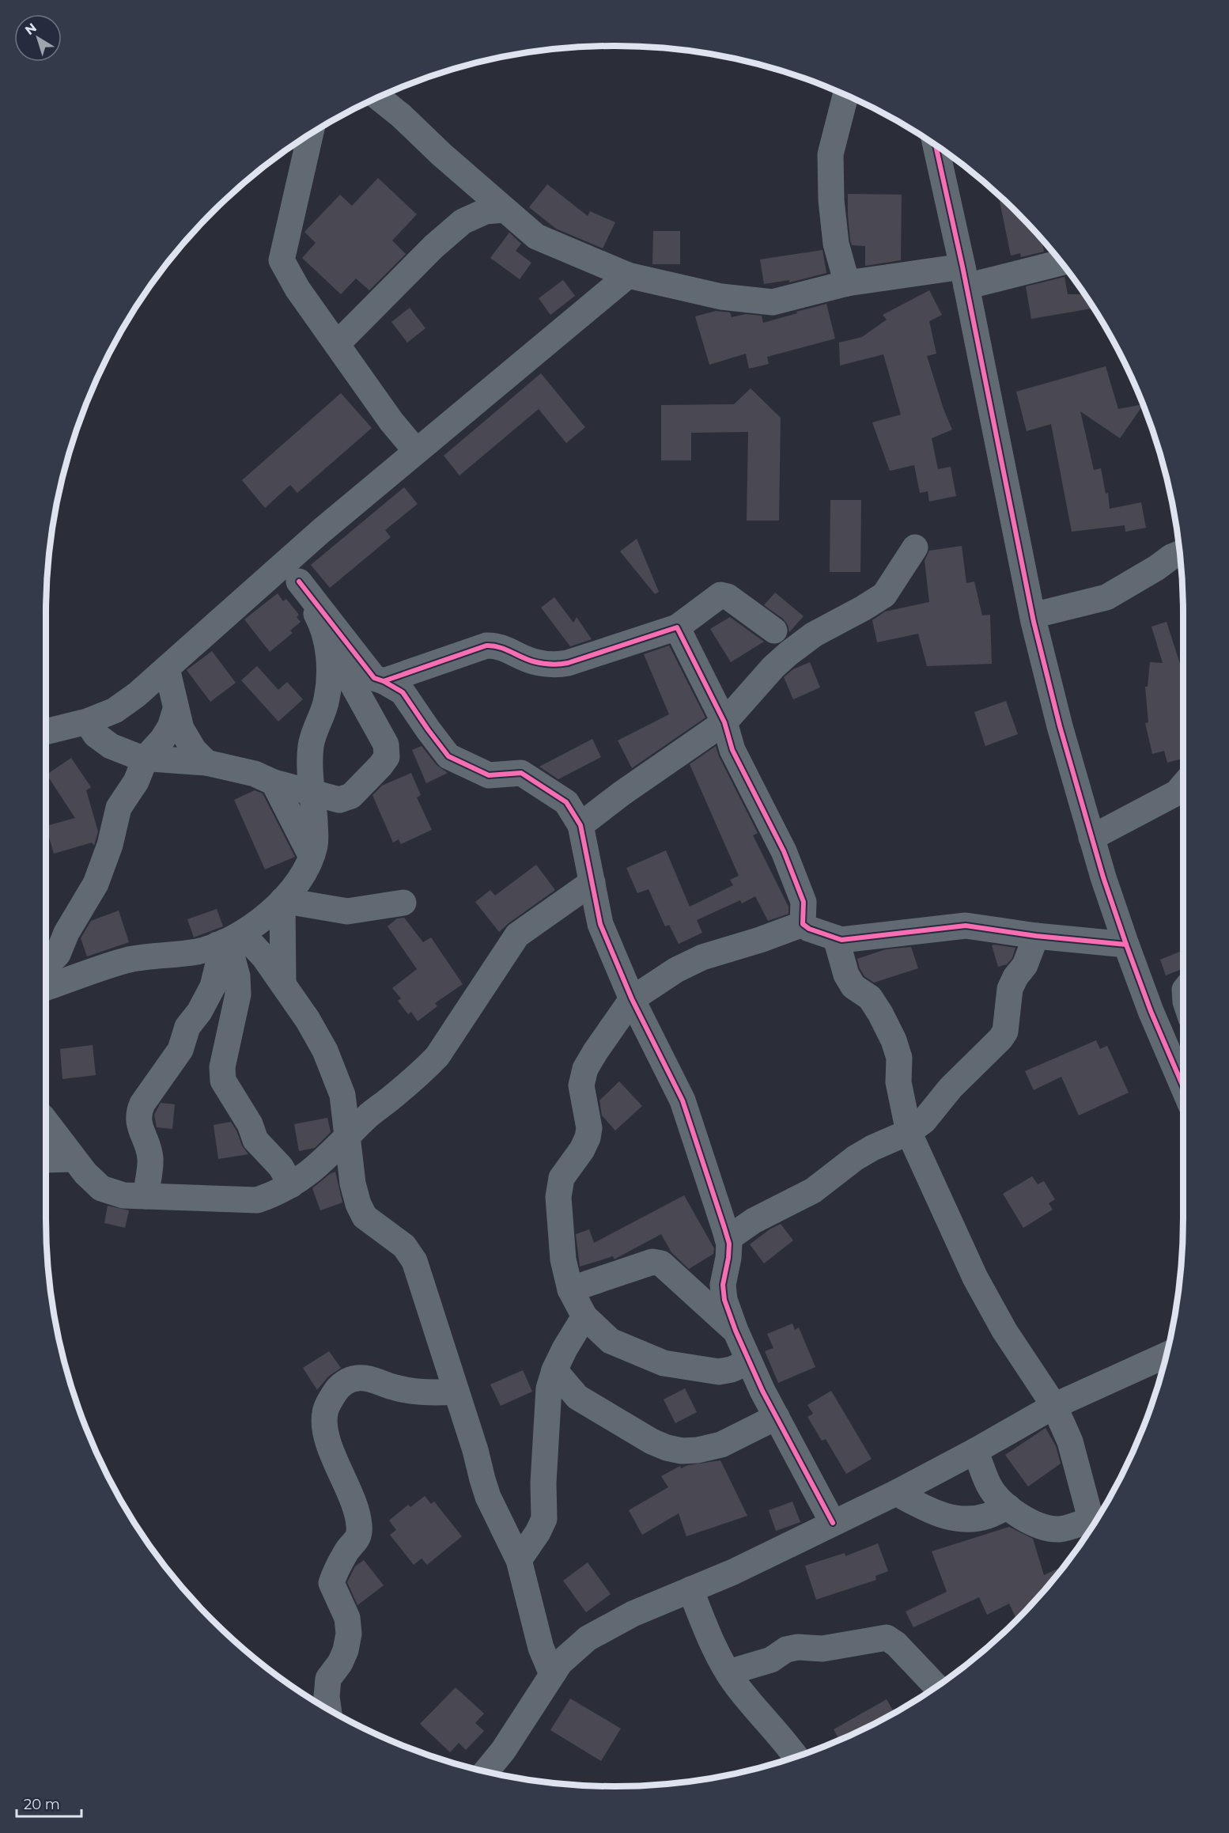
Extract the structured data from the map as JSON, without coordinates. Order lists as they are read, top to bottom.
{
  "scale_bar": "20 m",
  "north": "top left"
}
